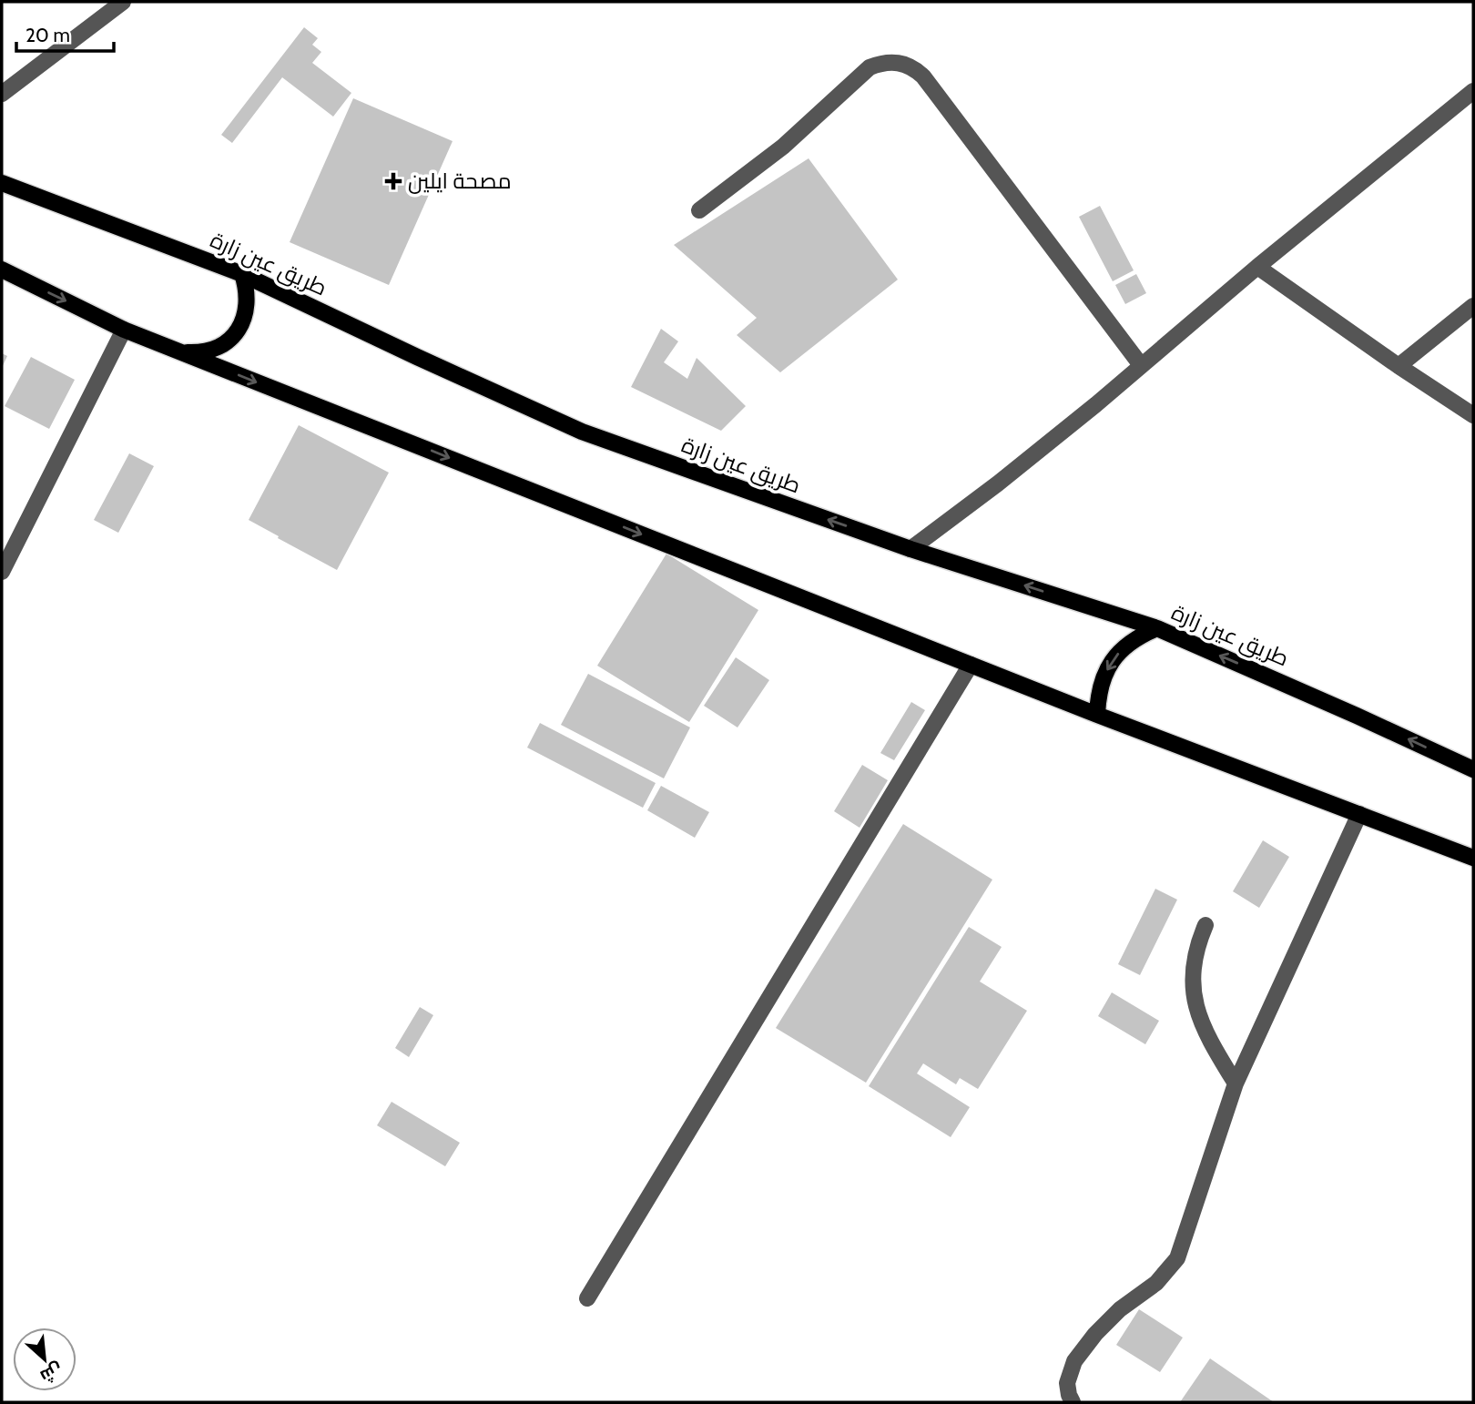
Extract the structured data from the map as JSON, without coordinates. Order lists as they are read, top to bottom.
{
  "streets": {
    "main road": ["طريق عين زارة"]
  },
  "places": {
    "health": ["مصحة ايلين"]
  },
  "scale_bar": "20 m",
  "north": "bottom right"
}
